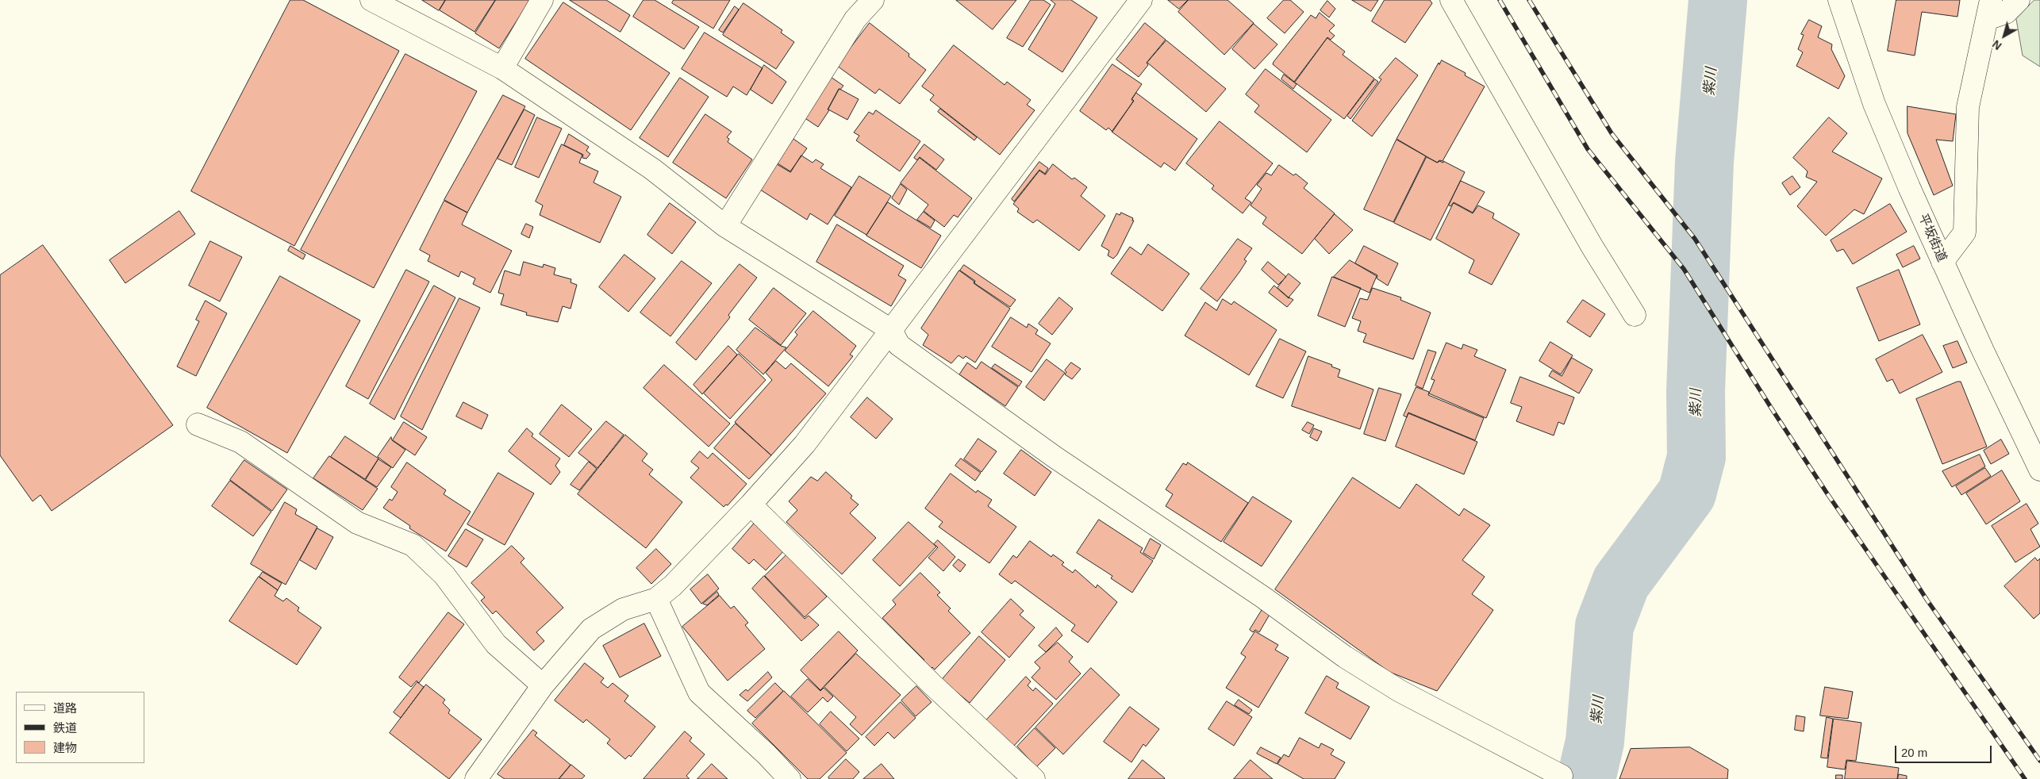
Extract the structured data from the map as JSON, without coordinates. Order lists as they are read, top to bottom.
{
  "streets": {
    "street": ["平坂街道"]
  },
  "water": ["紫川"],
  "legend": ["道路", "鉄道", "建物"],
  "scale_bar": "20 m",
  "north": "bottom left"
}
